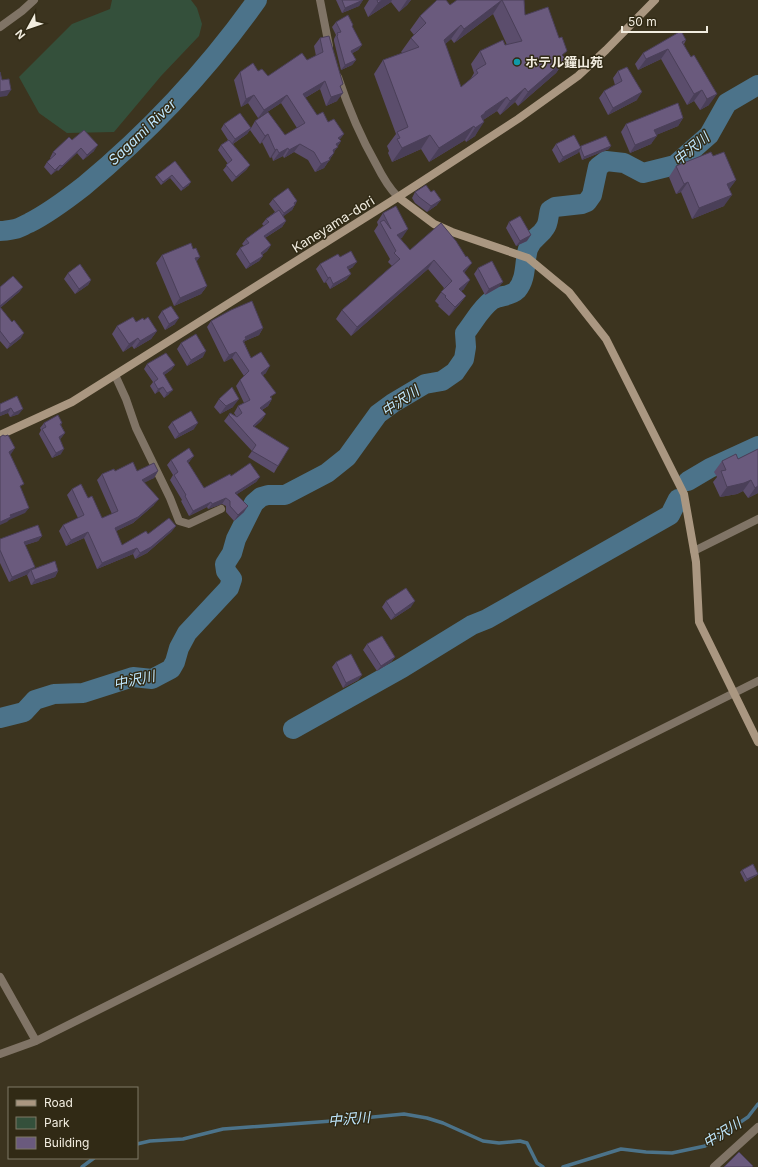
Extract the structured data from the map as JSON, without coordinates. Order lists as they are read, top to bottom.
{
  "streets": {
    "street": ["Kaneyama-dori"]
  },
  "water": ["Sagami River", "中沢川"],
  "places": ["ホテル鐘山苑"],
  "legend": ["Road", "Park", "Building"],
  "scale_bar": "50 m",
  "north": "bottom left"
}
